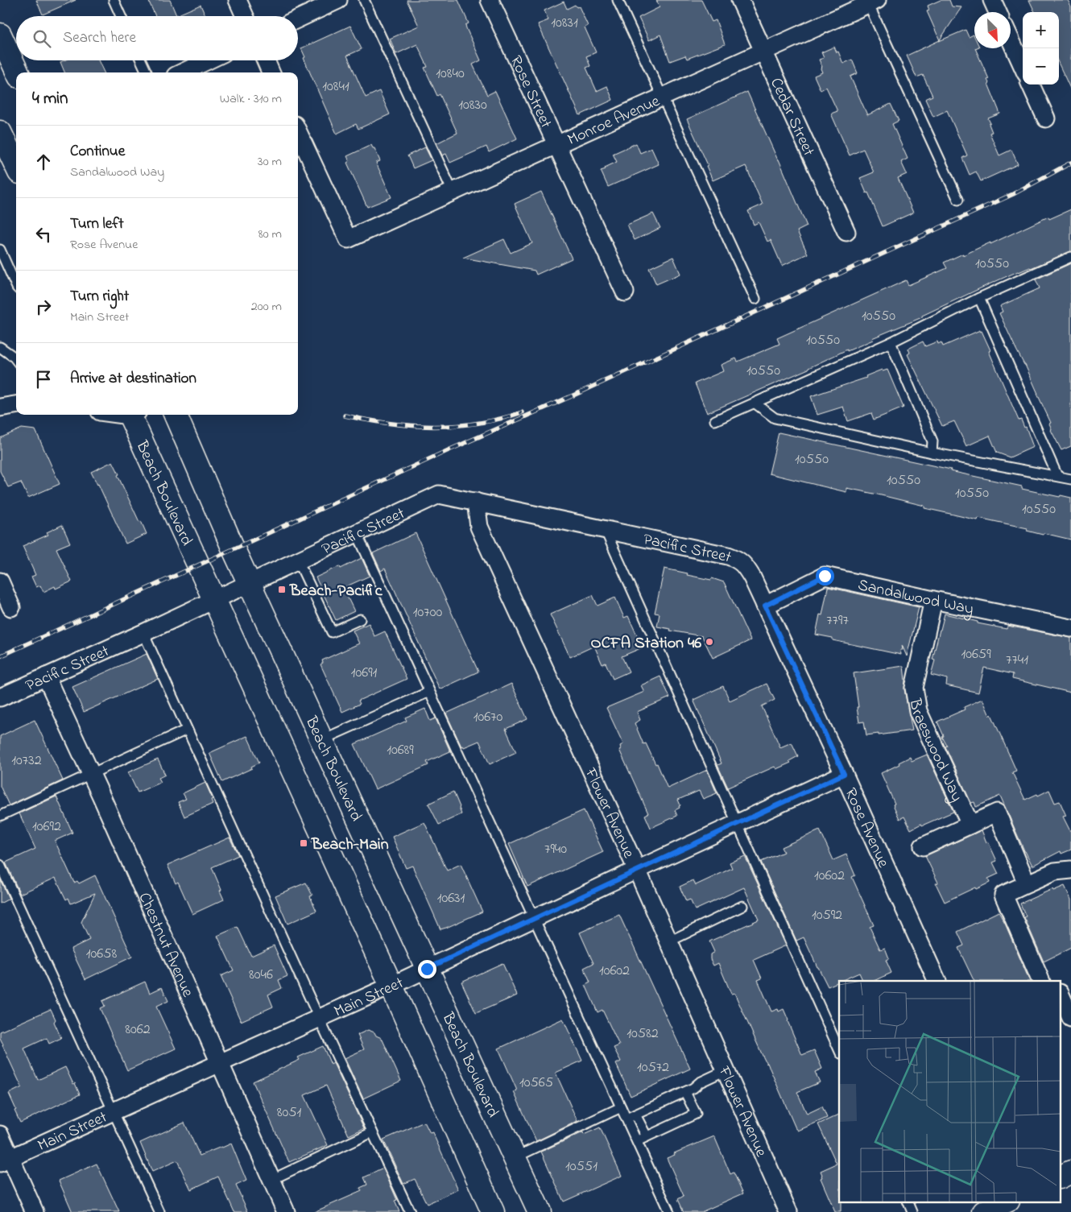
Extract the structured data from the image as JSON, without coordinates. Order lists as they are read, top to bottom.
{
  "streets": {
    "main road": ["Beach Boulevard"],
    "street": [
      "Rose Street",
      "Cedar Street",
      "Monroe Avenue",
      "Pacific Street",
      "Sandalwood Way",
      "Braeswood Way",
      "Flower Avenue",
      "Rose Avenue",
      "Chestnut Avenue",
      "Main Street"
    ]
  },
  "crossings": [
    ["Rose Street", "Monroe Avenue"],
    ["Cedar Street", "Monroe Avenue"],
    ["Beach Boulevard", "Pacific Street"],
    ["Beach Boulevard", "Main Street"],
    ["Pacific Street", "Flower Avenue"],
    ["Pacific Street", "Rose Avenue"],
    ["Pacific Street", "Chestnut Avenue"],
    ["Sandalwood Way", "Braeswood Way"],
    ["Sandalwood Way", "Rose Avenue"],
    ["Flower Avenue", "Main Street"],
    ["Rose Avenue", "Main Street"],
    ["Chestnut Avenue", "Main Street"]
  ],
  "places": {
    "transit": ["Beach-Pacific", "Beach-Main"],
    "other": ["OCFA Station 46"]
  },
  "house_numbers": [
    "10831",
    "10840",
    "10841",
    "10830",
    "10550",
    "10550",
    "10550",
    "10550",
    "10550",
    "10550",
    "10550",
    "10550",
    "10700",
    "7797",
    "10659",
    "7741",
    "10691",
    "10670",
    "10689",
    "10732",
    "10692",
    "7940",
    "10602",
    "10631",
    "10592",
    "10658",
    "10602",
    "8046",
    "8062",
    "10582",
    "10572",
    "10565",
    "8051",
    "10551"
  ],
  "north": "bottom right",
  "page": {
    "map_buttons": ["+", "−"],
    "search": "Search here",
    "heading": ["4 min", "Walk · 310 m"],
    "list": [
      ["Continue", "Sandalwood Way", "30 m"],
      ["Turn left", "Rose Avenue", "80 m"],
      ["Turn right", "Main Street", "200 m"],
      "Arrive at destination"
    ]
  }
}
